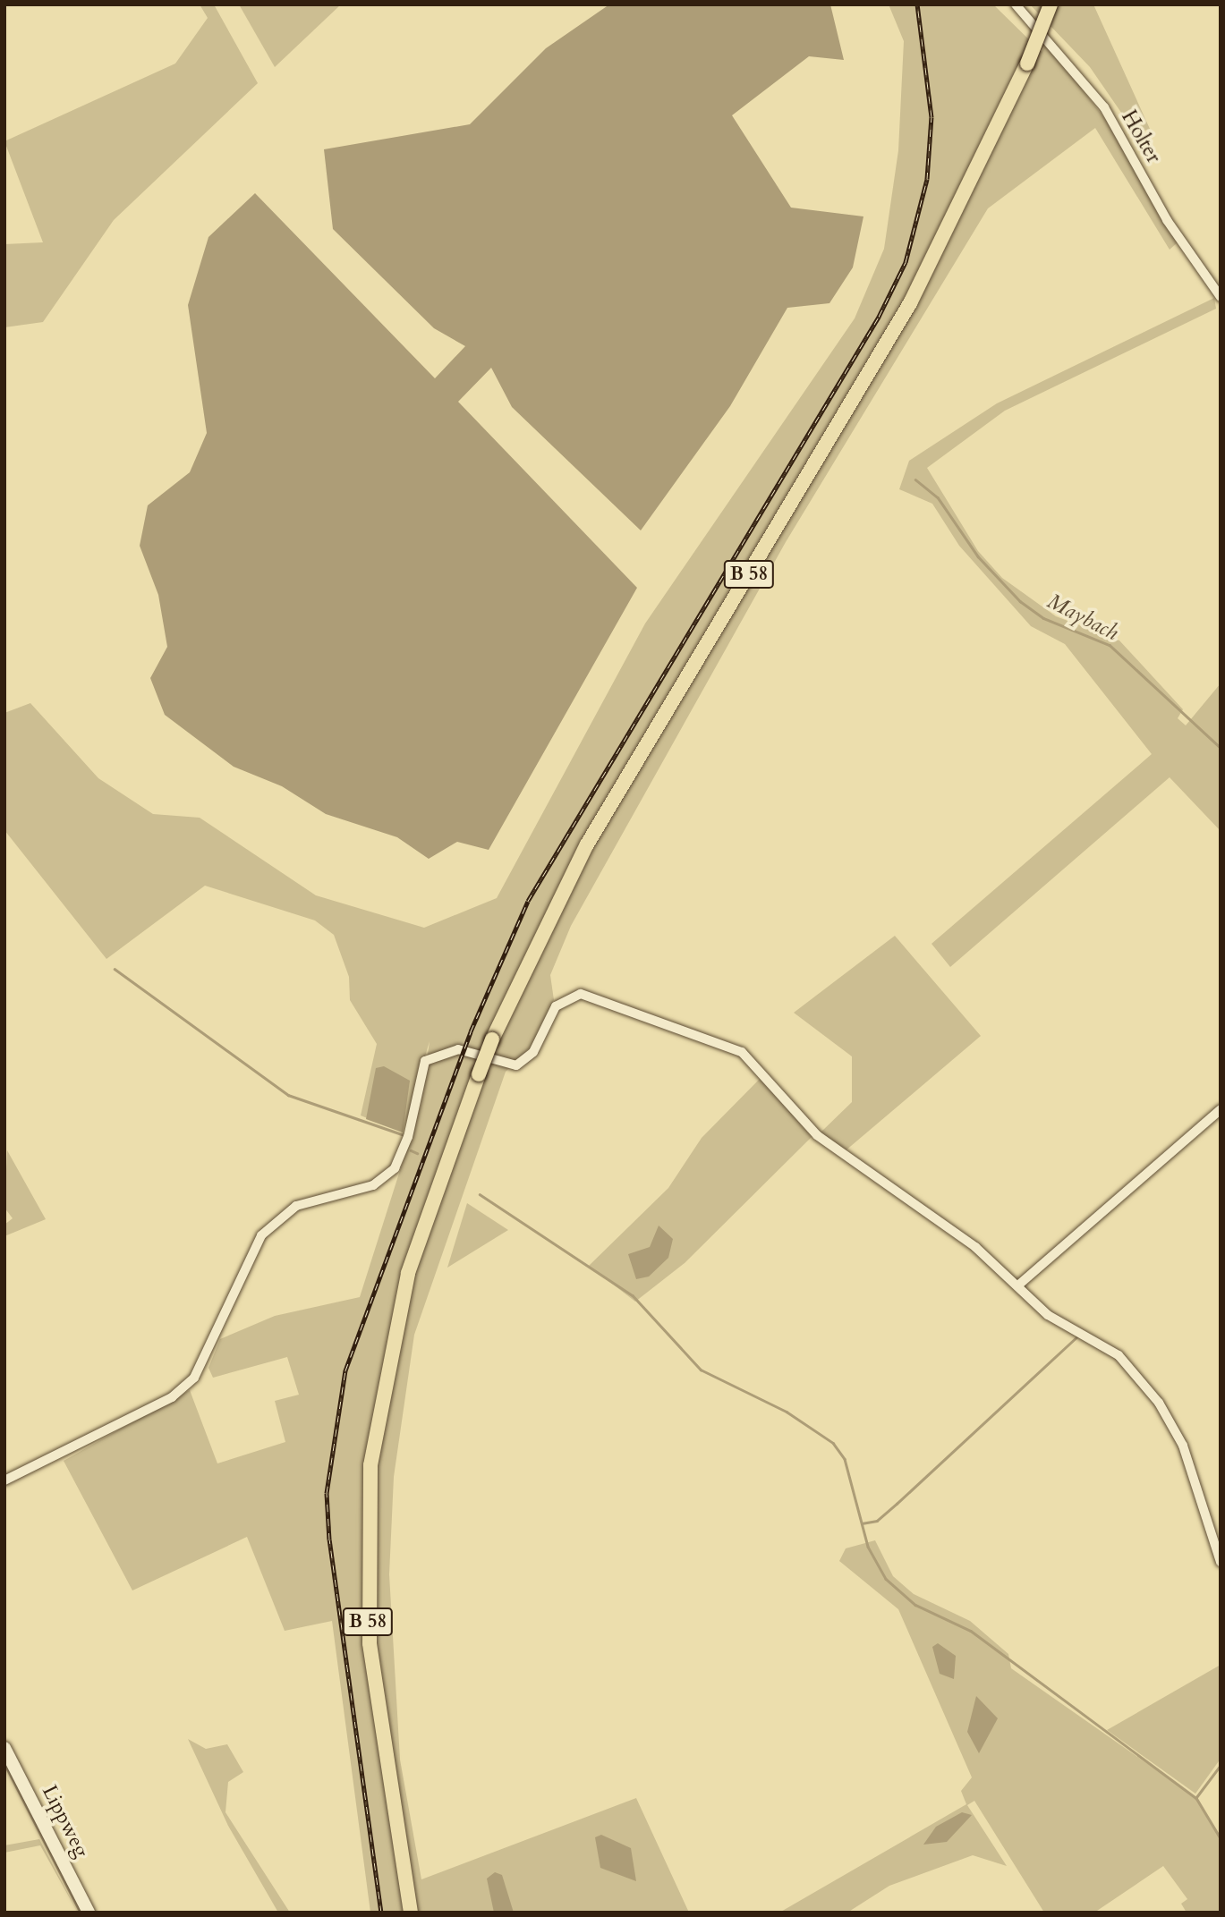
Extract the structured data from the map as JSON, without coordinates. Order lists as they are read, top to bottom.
{
  "streets": {
    "main road": ["B 58"],
    "street": ["Holter", "Lippweg"]
  },
  "water": ["Maybach"]
}
